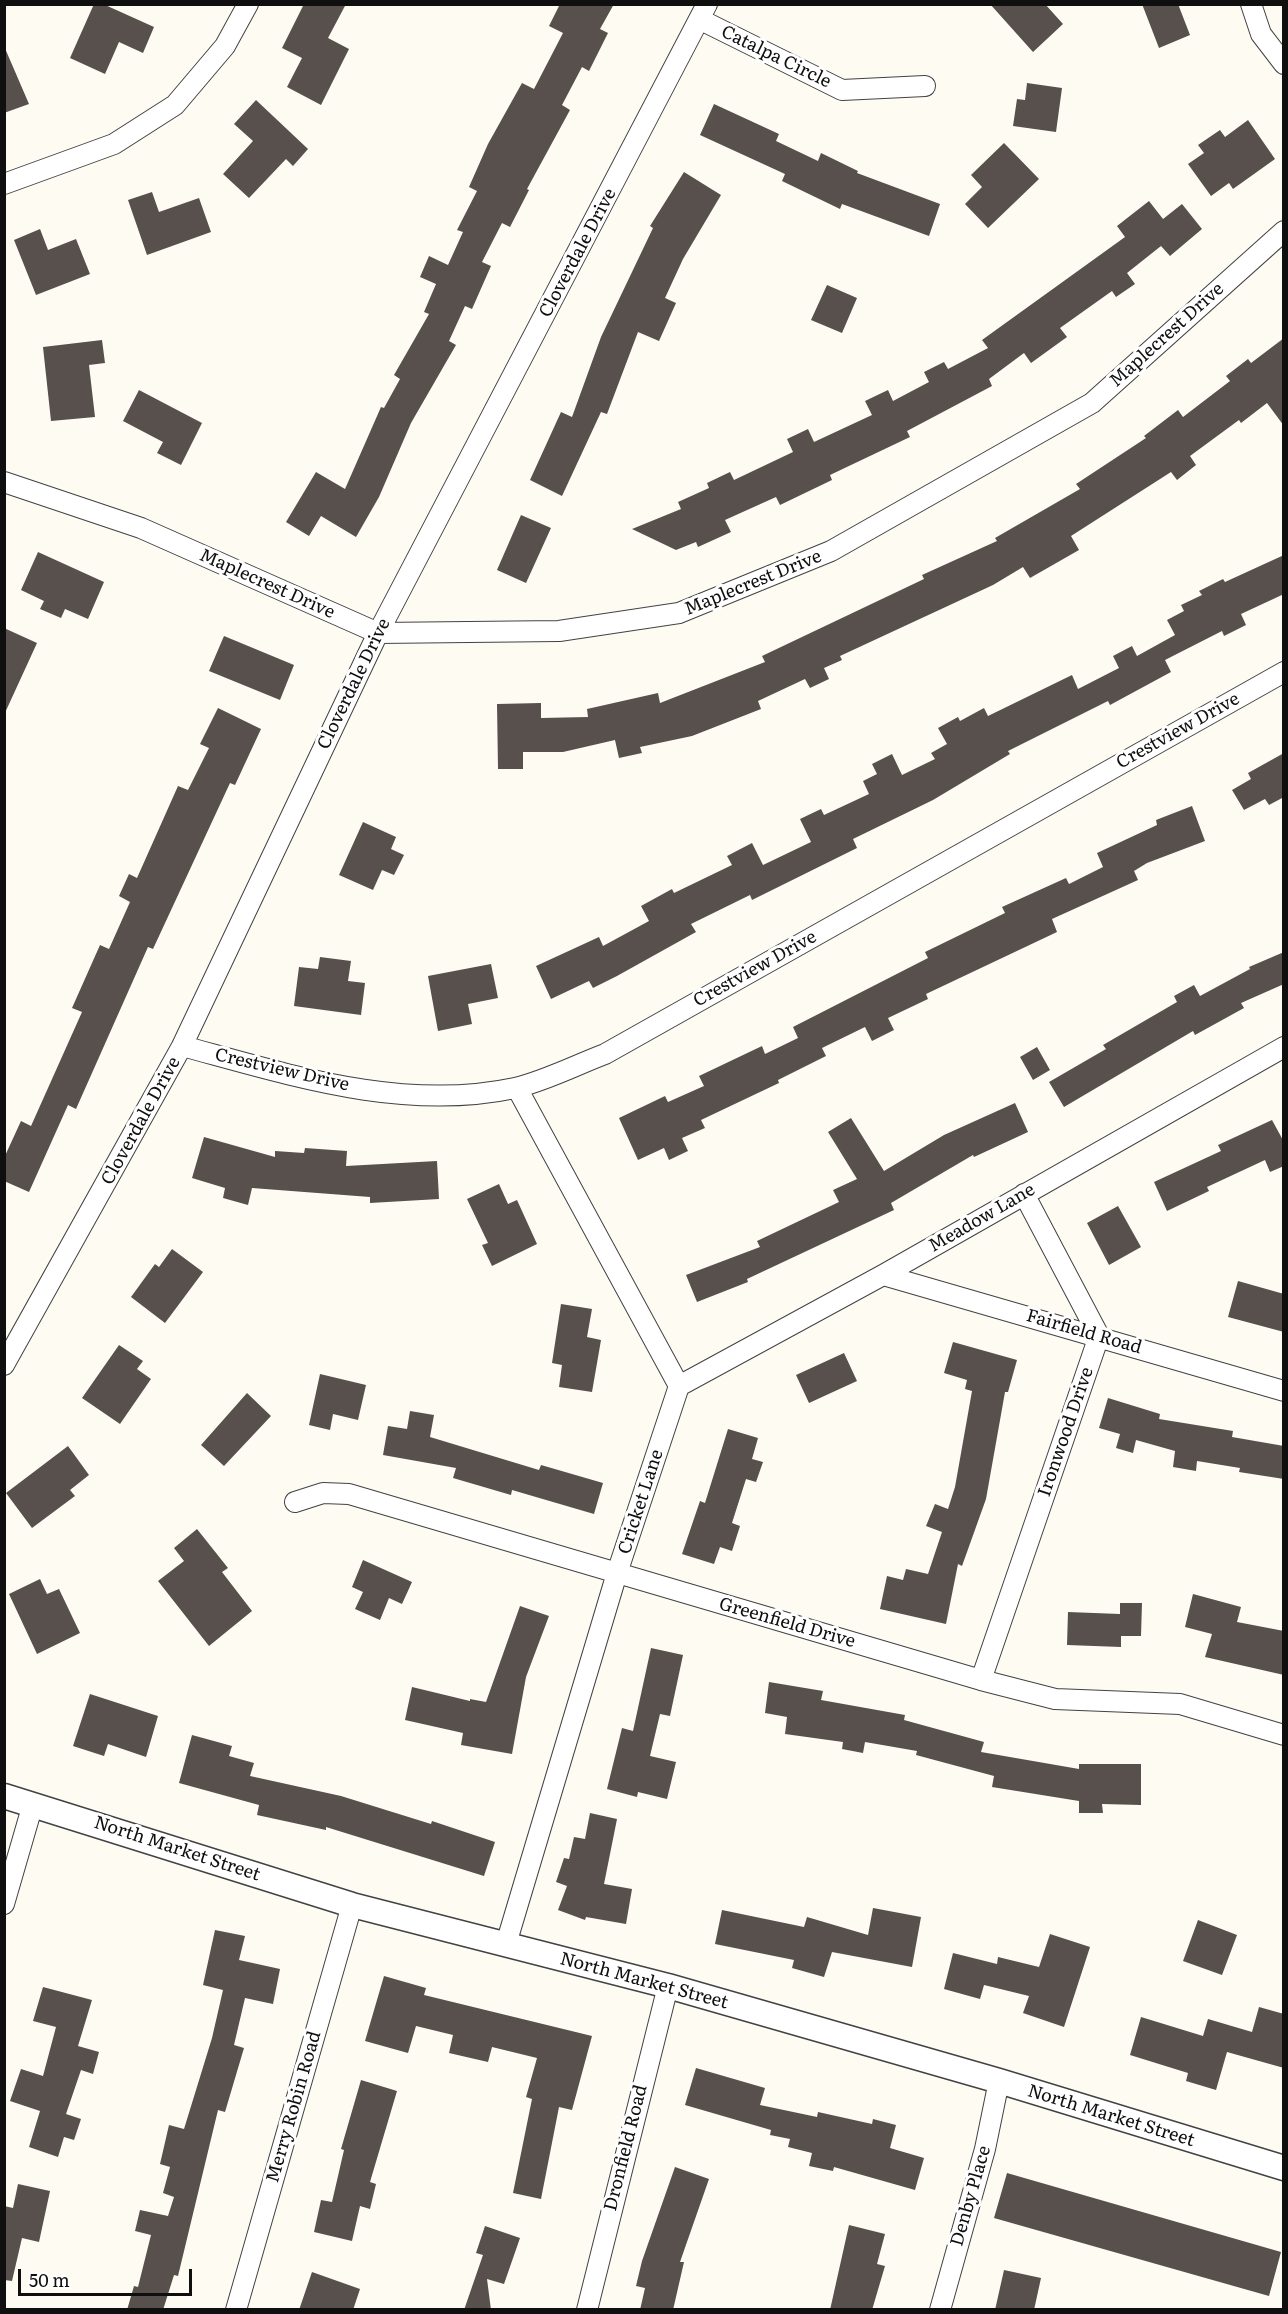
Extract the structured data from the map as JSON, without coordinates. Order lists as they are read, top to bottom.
{
  "streets": {
    "street": [
      "Catalpa Circle",
      "Cloverdale Drive",
      "Maplecrest Drive",
      "Crestview Drive",
      "Meadow Lane",
      "Fairfield Road",
      "Ironwood Drive",
      "Cricket Lane",
      "Greenfield Drive",
      "North Market Street",
      "Merry Robin Road",
      "Dronfield Road",
      "Denby Place"
    ]
  },
  "crossings": [
    ["Catalpa Circle", "Cloverdale Drive"],
    ["Cloverdale Drive", "Maplecrest Drive"],
    ["Cloverdale Drive", "Crestview Drive"],
    ["Meadow Lane", "Fairfield Road"],
    ["Meadow Lane", "Cricket Lane"],
    ["Fairfield Road", "Ironwood Drive"],
    ["Ironwood Drive", "Greenfield Drive"],
    ["Cricket Lane", "Greenfield Drive"],
    ["Cricket Lane", "North Market Street"],
    ["North Market Street", "Merry Robin Road"],
    ["North Market Street", "Dronfield Road"],
    ["North Market Street", "Denby Place"]
  ],
  "scale_bar": "50 m"
}
